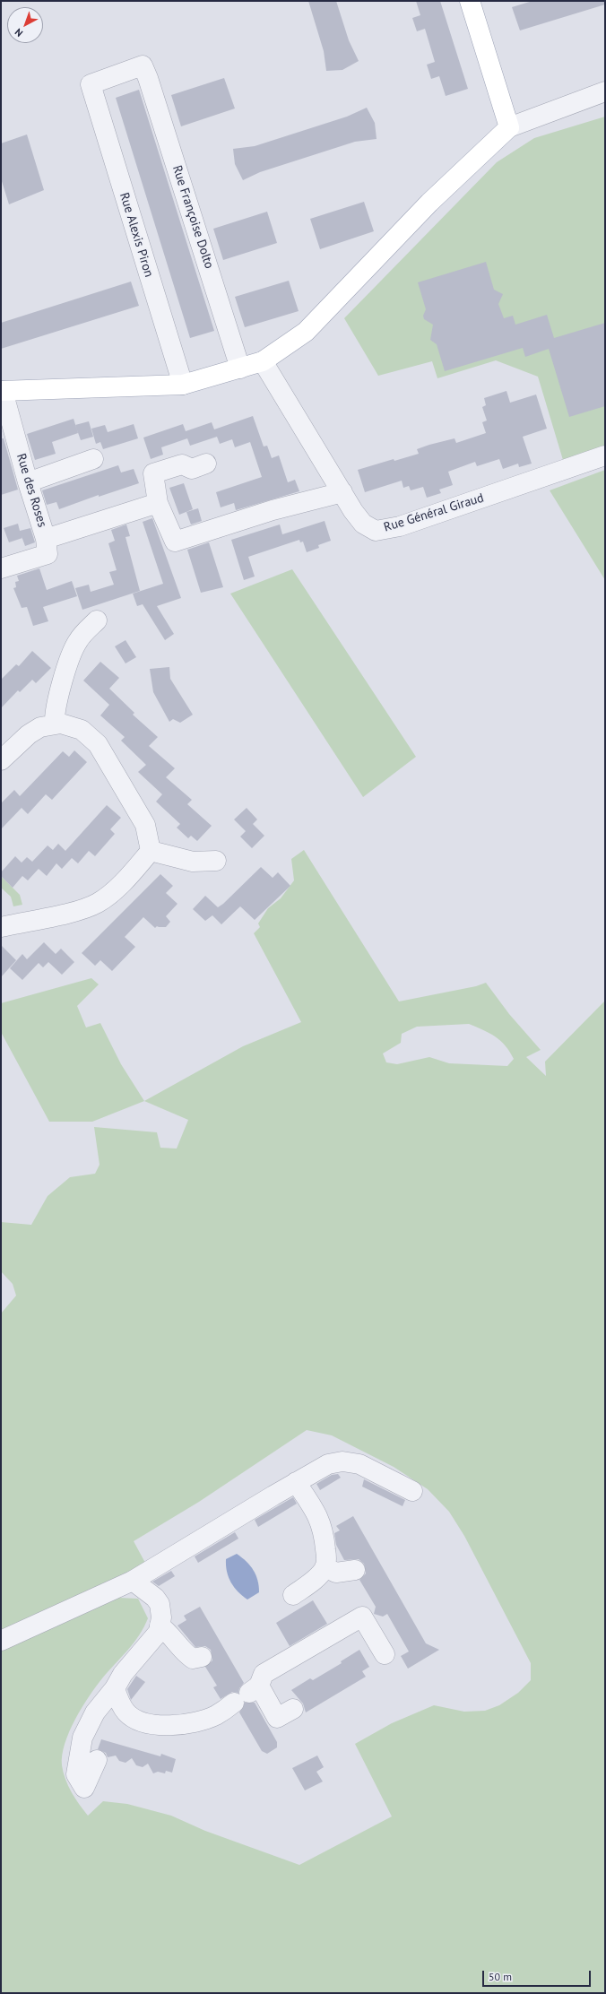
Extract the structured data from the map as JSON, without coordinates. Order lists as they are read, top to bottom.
{
  "streets": {
    "street": [
      "Rue Françoise Dolto",
      "Rue Alexis Piron",
      "Rue des Roses",
      "Rue Général Giraud"
    ]
  },
  "crossings": [
    ["Rue Françoise Dolto", "Rue Alexis Piron"]
  ],
  "scale_bar": "50 m",
  "north": "bottom left"
}
